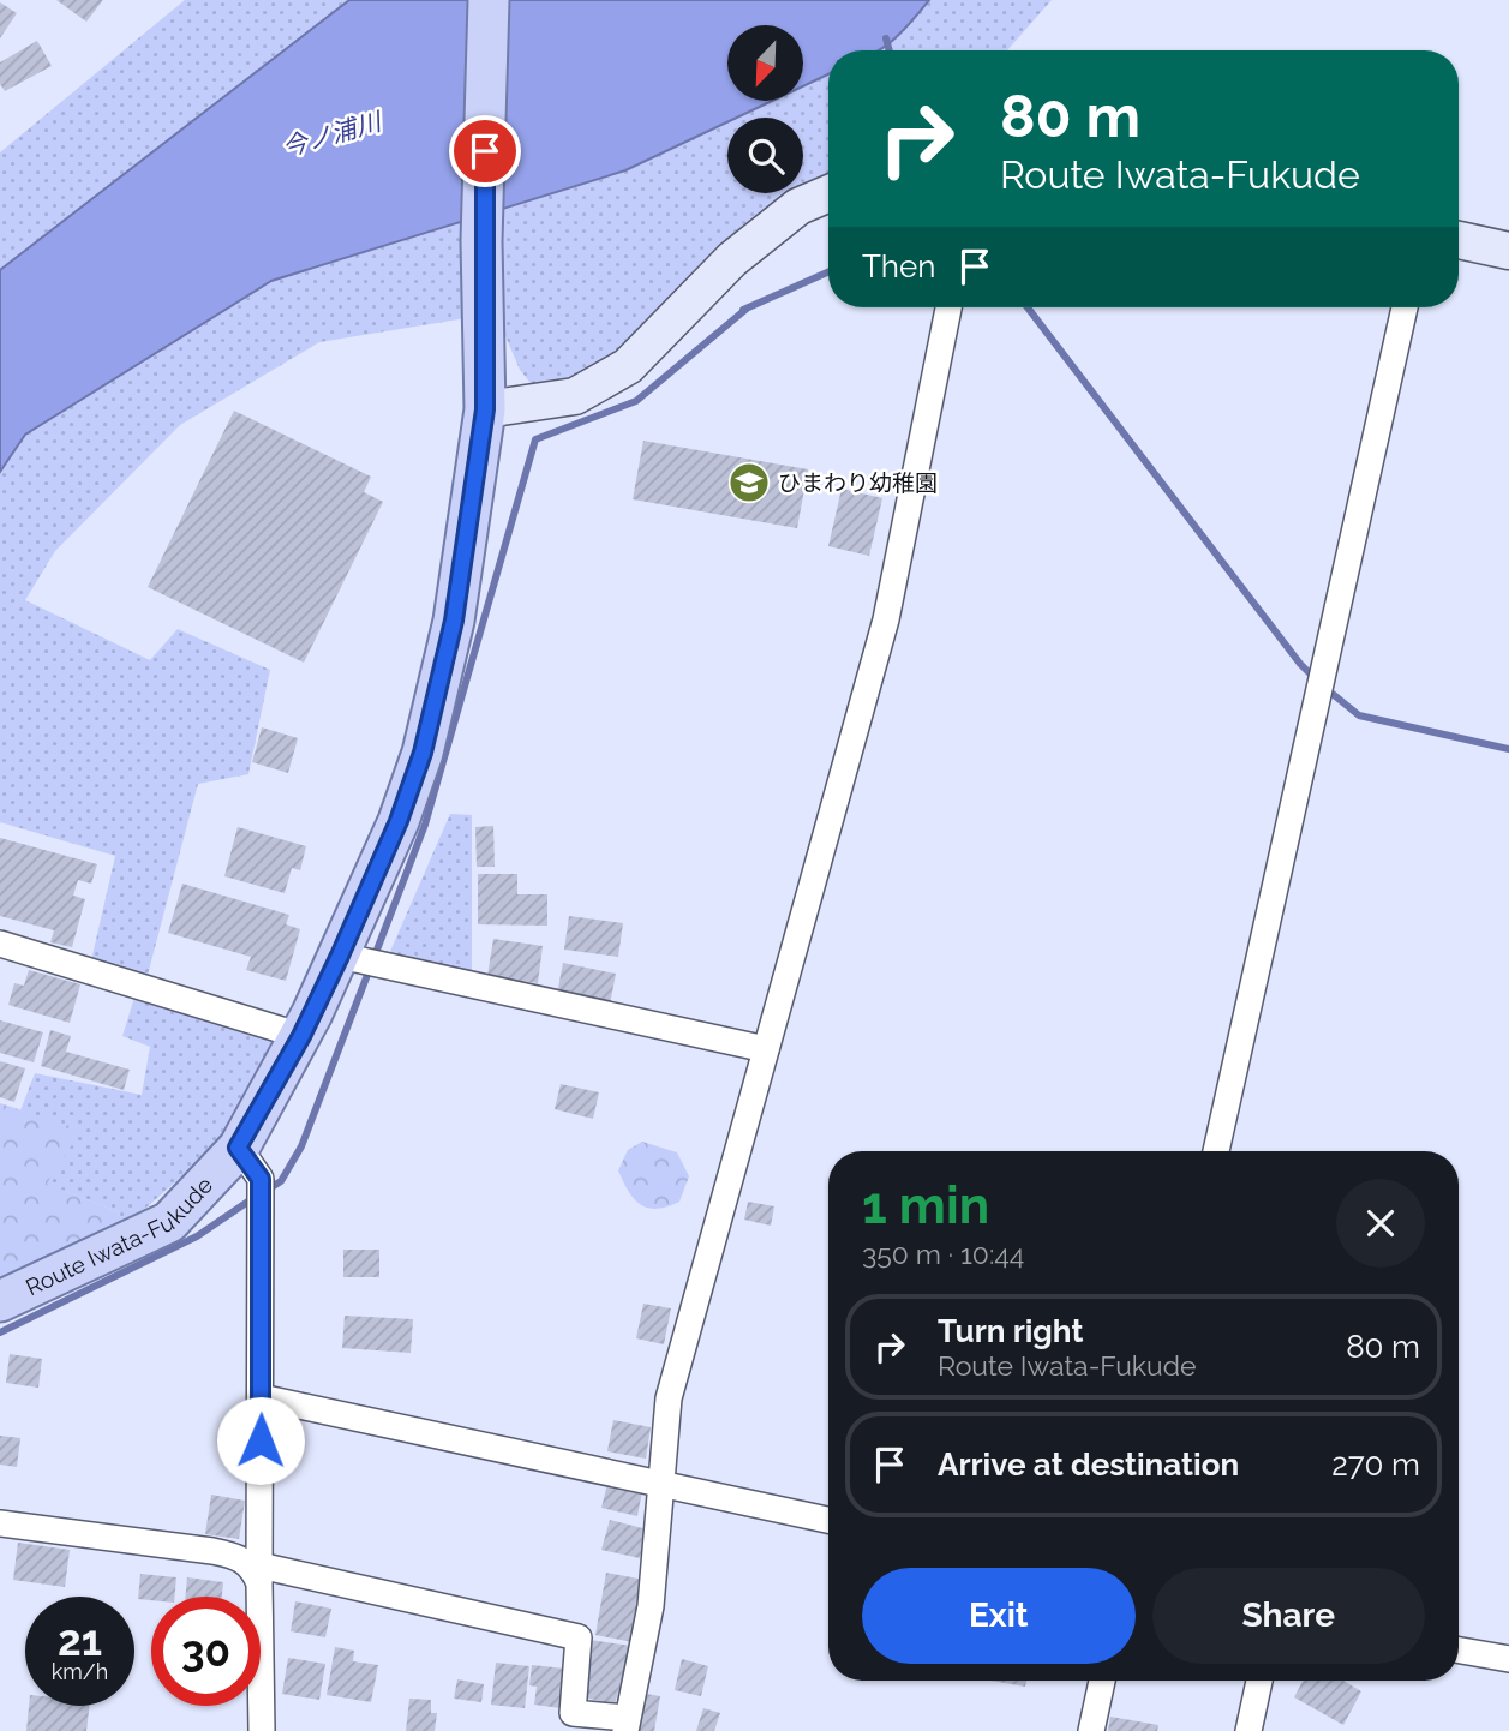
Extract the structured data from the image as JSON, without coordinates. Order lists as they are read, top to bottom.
{
  "streets": {
    "main road": ["Route Iwata-Fukude"]
  },
  "water": ["今ノ浦川"],
  "places": {
    "school or university": ["ひまわり幼稚園"]
  },
  "north": "bottom left",
  "page": {
    "turn": ["80 m", "Route Iwata-Fukude"],
    "then": "Then",
    "heading": ["1 min", "350 m · 10:44"],
    "list": [
      {
        "name": "Turn right",
        "note": "Route Iwata-Fukude",
        "value": "80 m"
      },
      {
        "name": "Arrive at destination",
        "value": "270 m"
      }
    ],
    "buttons": ["Exit", "Share"],
    "speed": "21 km/h",
    "limit": "30"
  }
}
